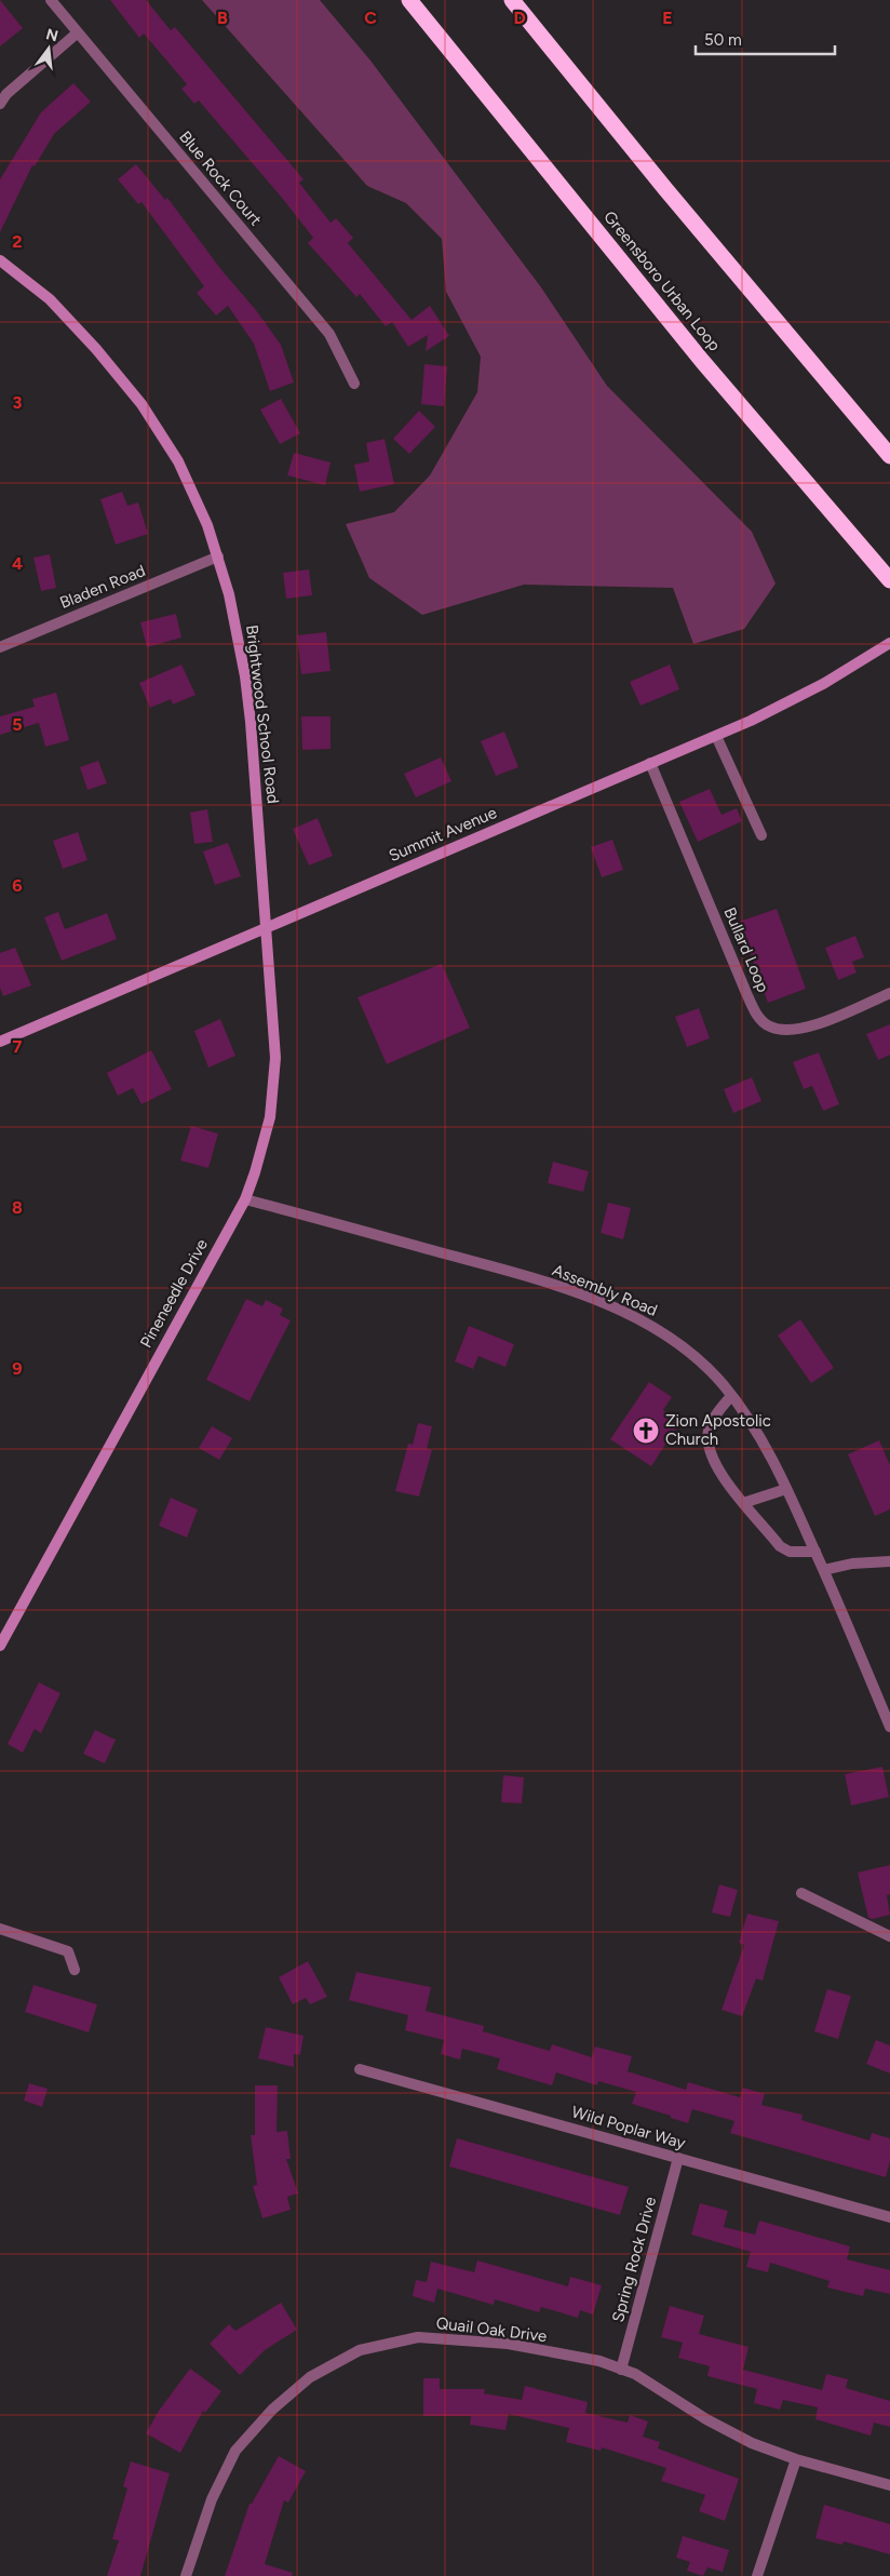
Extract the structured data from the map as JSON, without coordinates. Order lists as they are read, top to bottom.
{
  "streets": {
    "highway": ["Greensboro Urban Loop"],
    "main road": ["Brightwood School Road", "Summit Avenue", "Pineneedle Drive"],
    "street": [
      "Blue Rock Court",
      "Bladen Road",
      "Bullard Loop",
      "Assembly Road",
      "Wild Poplar Way",
      "Spring Rock Drive",
      "Quail Oak Drive"
    ]
  },
  "crossings": [
    ["Bladen Road", "Brightwood School Road"],
    ["Brightwood School Road", "Summit Avenue"],
    ["Brightwood School Road", "Pineneedle Drive"],
    ["Summit Avenue", "Bullard Loop"],
    ["Summit Avenue", "Pineneedle Drive"],
    ["Assembly Road", "Pineneedle Drive"],
    ["Wild Poplar Way", "Spring Rock Drive"],
    ["Spring Rock Drive", "Quail Oak Drive"]
  ],
  "places": {
    "church": ["Zion Apostolic Church"]
  },
  "scale_bar": "50 m",
  "north": "top",
  "grid": {
    "columns": [
      "B",
      "C",
      "D",
      "E"
    ],
    "rows": [
      "2",
      "3",
      "4",
      "5",
      "6",
      "7",
      "8",
      "9"
    ]
  }
}
